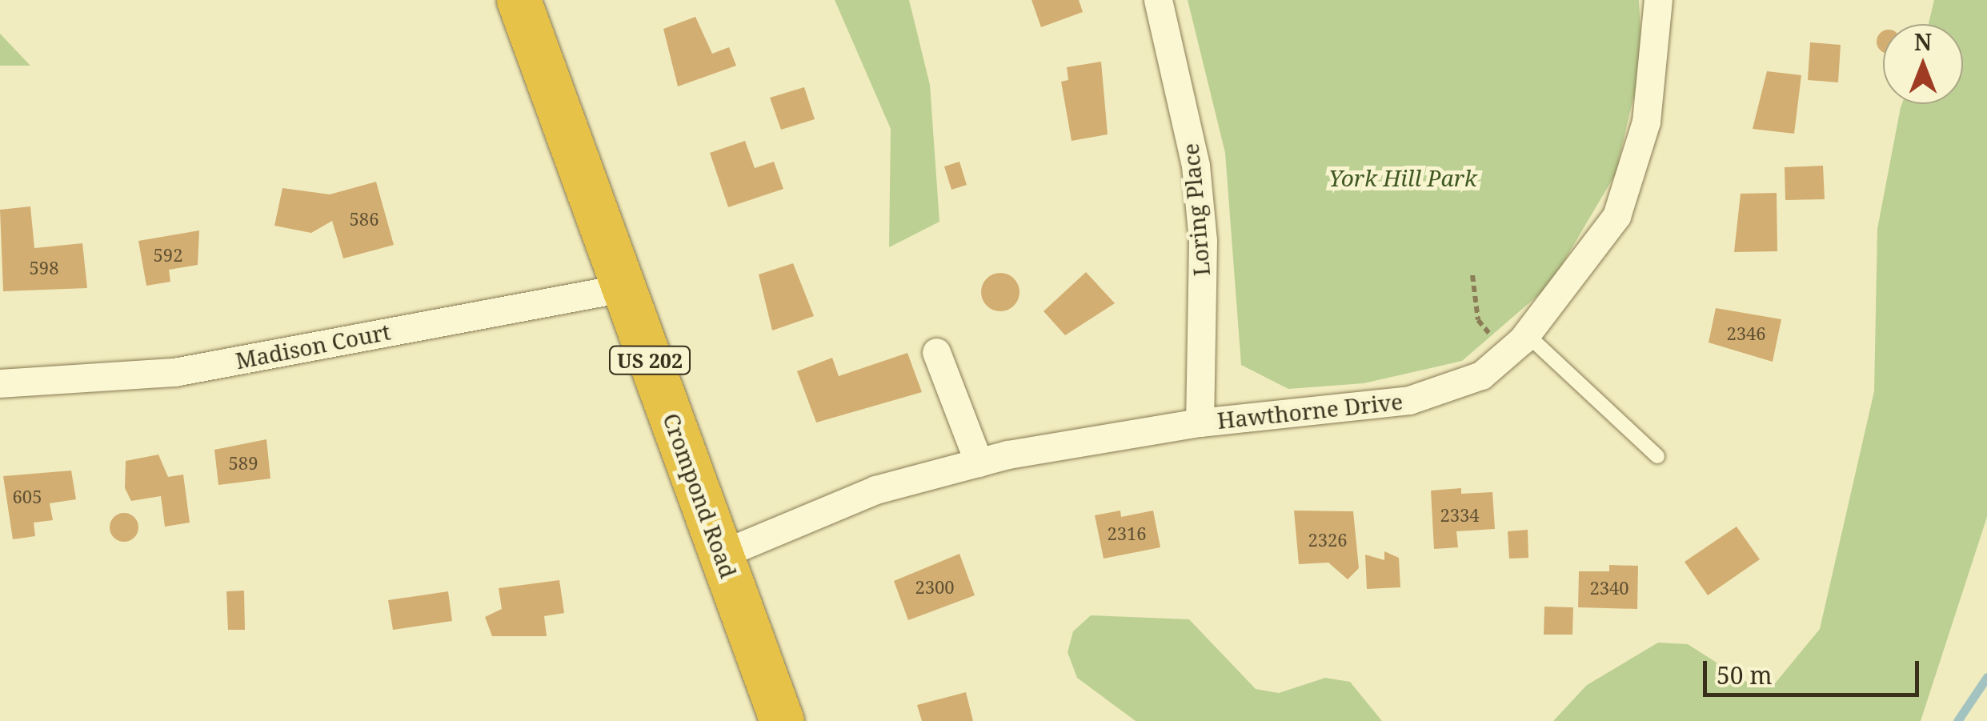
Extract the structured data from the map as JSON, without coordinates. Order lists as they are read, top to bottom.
{
  "streets": {
    "highway": ["US 202", "Crompond Road"],
    "street": ["Loring Place", "Madison Court", "Hawthorne Drive"]
  },
  "crossings": [
    ["Loring Place", "Hawthorne Drive"],
    ["Madison Court", "Crompond Road"],
    ["Hawthorne Drive", "Crompond Road"]
  ],
  "parks": ["York Hill Park"],
  "house_numbers": [
    "586",
    "592",
    "598",
    "2346",
    "589",
    "605",
    "2334",
    "2316",
    "2326",
    "2300",
    "2340"
  ],
  "scale_bar": "50 m",
  "north": "top"
}
